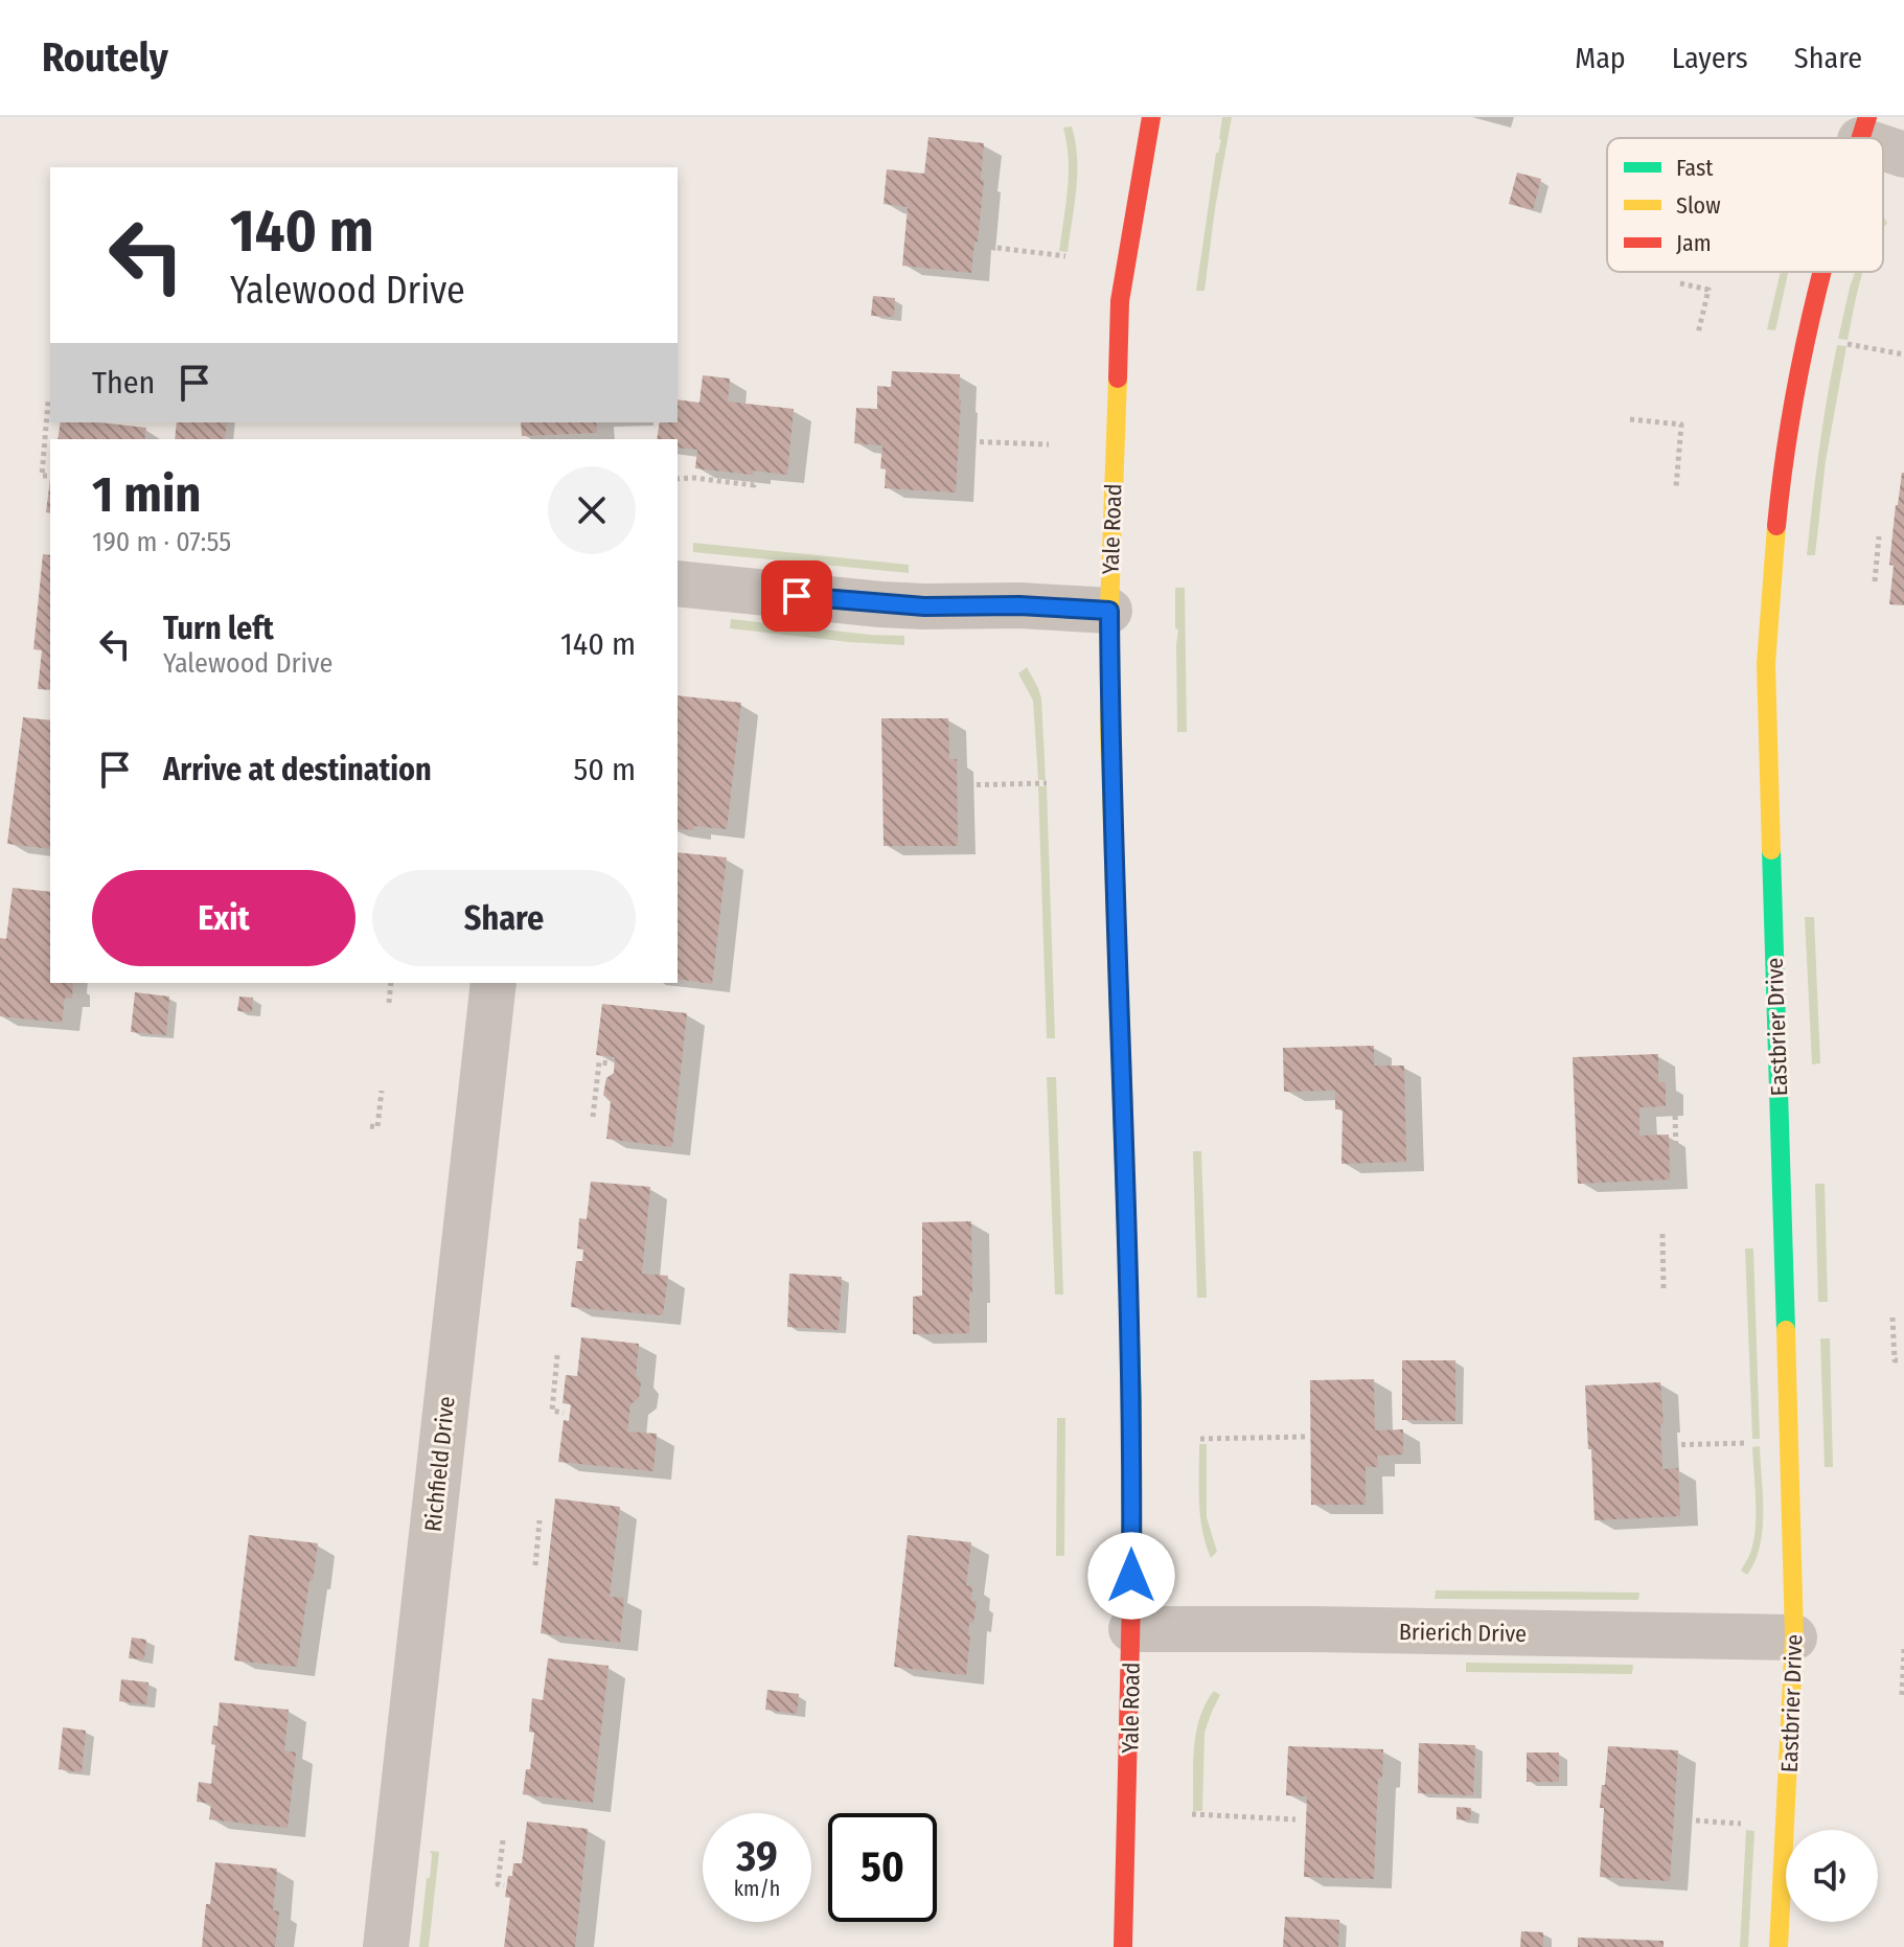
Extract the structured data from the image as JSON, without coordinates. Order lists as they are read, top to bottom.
{
  "streets": {
    "main road": ["Yale Road", "Eastbrier Drive"],
    "street": ["Richfield Drive", "Brierich Drive"]
  },
  "crossings": [
    ["Yale Road", "Brierich Drive"],
    ["Eastbrier Drive", "Brierich Drive"]
  ],
  "legend": ["Fast", "Slow", "Jam"],
  "page": {
    "header": "Routely",
    "nav": ["Map", "Layers", "Share"],
    "turn": ["140 m", "Yalewood Drive"],
    "then": "Then",
    "heading": ["1 min", "190 m · 07:55"],
    "list": [
      {
        "name": "Turn left",
        "note": "Yalewood Drive",
        "value": "140 m"
      },
      {
        "name": "Arrive at destination",
        "value": "50 m"
      }
    ],
    "buttons": ["Exit", "Share"],
    "speed": "39 km/h",
    "limit": "50"
  }
}
